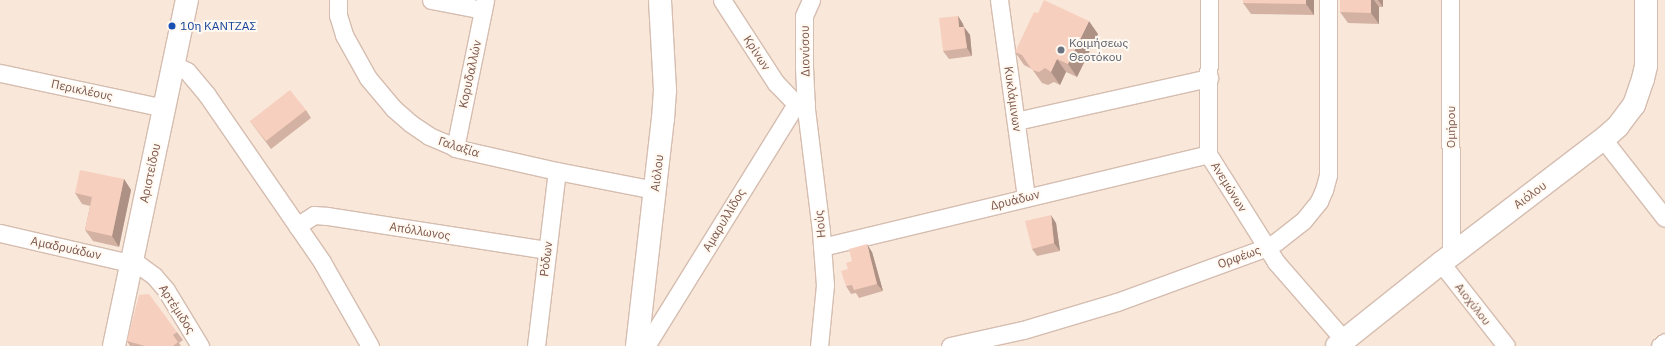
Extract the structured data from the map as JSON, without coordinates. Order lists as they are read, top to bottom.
{
  "streets": {
    "street": [
      "Διονύσου",
      "Κρίνων",
      "Κορυδαλλών",
      "Περικλέους",
      "Κυκλάμινων",
      "Ομήρου",
      "Γαλαξία",
      "Αριστείδου",
      "Αιόλου",
      "Ανεμώνων",
      "Δρυάδων",
      "Αμαρυλλίδος",
      "Ηούς",
      "Απόλλωνος",
      "Αμαδρυάδων",
      "Ορφέως",
      "Ρόδων",
      "Αιοχύλου",
      "Αρτέμιδος"
    ]
  },
  "crossings": [
    ["Διονύσου", "Κρίνων"],
    ["Διονύσου", "Αμαρυλλίδος"],
    ["Διονύσου", "Ηούς"],
    ["Κρίνων", "Αμαρυλλίδος"],
    ["Κρίνων", "Ηούς"],
    ["Κορυδαλλών", "Γαλαξία"],
    ["Περικλέους", "Αριστείδου"],
    ["Κυκλάμινων", "Δρυάδων"],
    ["Ομήρου", "Αιόλου"],
    ["Ομήρου", "Αιοχύλου"],
    ["Γαλαξία", "Αιόλου"],
    ["Γαλαξία", "Ρόδων"],
    ["Αριστείδου", "Αμαδρυάδων"],
    ["Αριστείδου", "Αρτέμιδος"],
    ["Αιόλου", "Ανεμώνων"],
    ["Αιόλου", "Αιοχύλου"],
    ["Ανεμώνων", "Δρυάδων"],
    ["Ανεμώνων", "Ορφέως"],
    ["Δρυάδων", "Ηούς"],
    ["Αμαρυλλίδος", "Ηούς"],
    ["Απόλλωνος", "Ρόδων"],
    ["Αμαδρυάδων", "Αρτέμιδος"]
  ],
  "places": ["10η ΚΑΝΤΖΑΣ", "Κοιμήσεως Θεοτόκου"]
}
